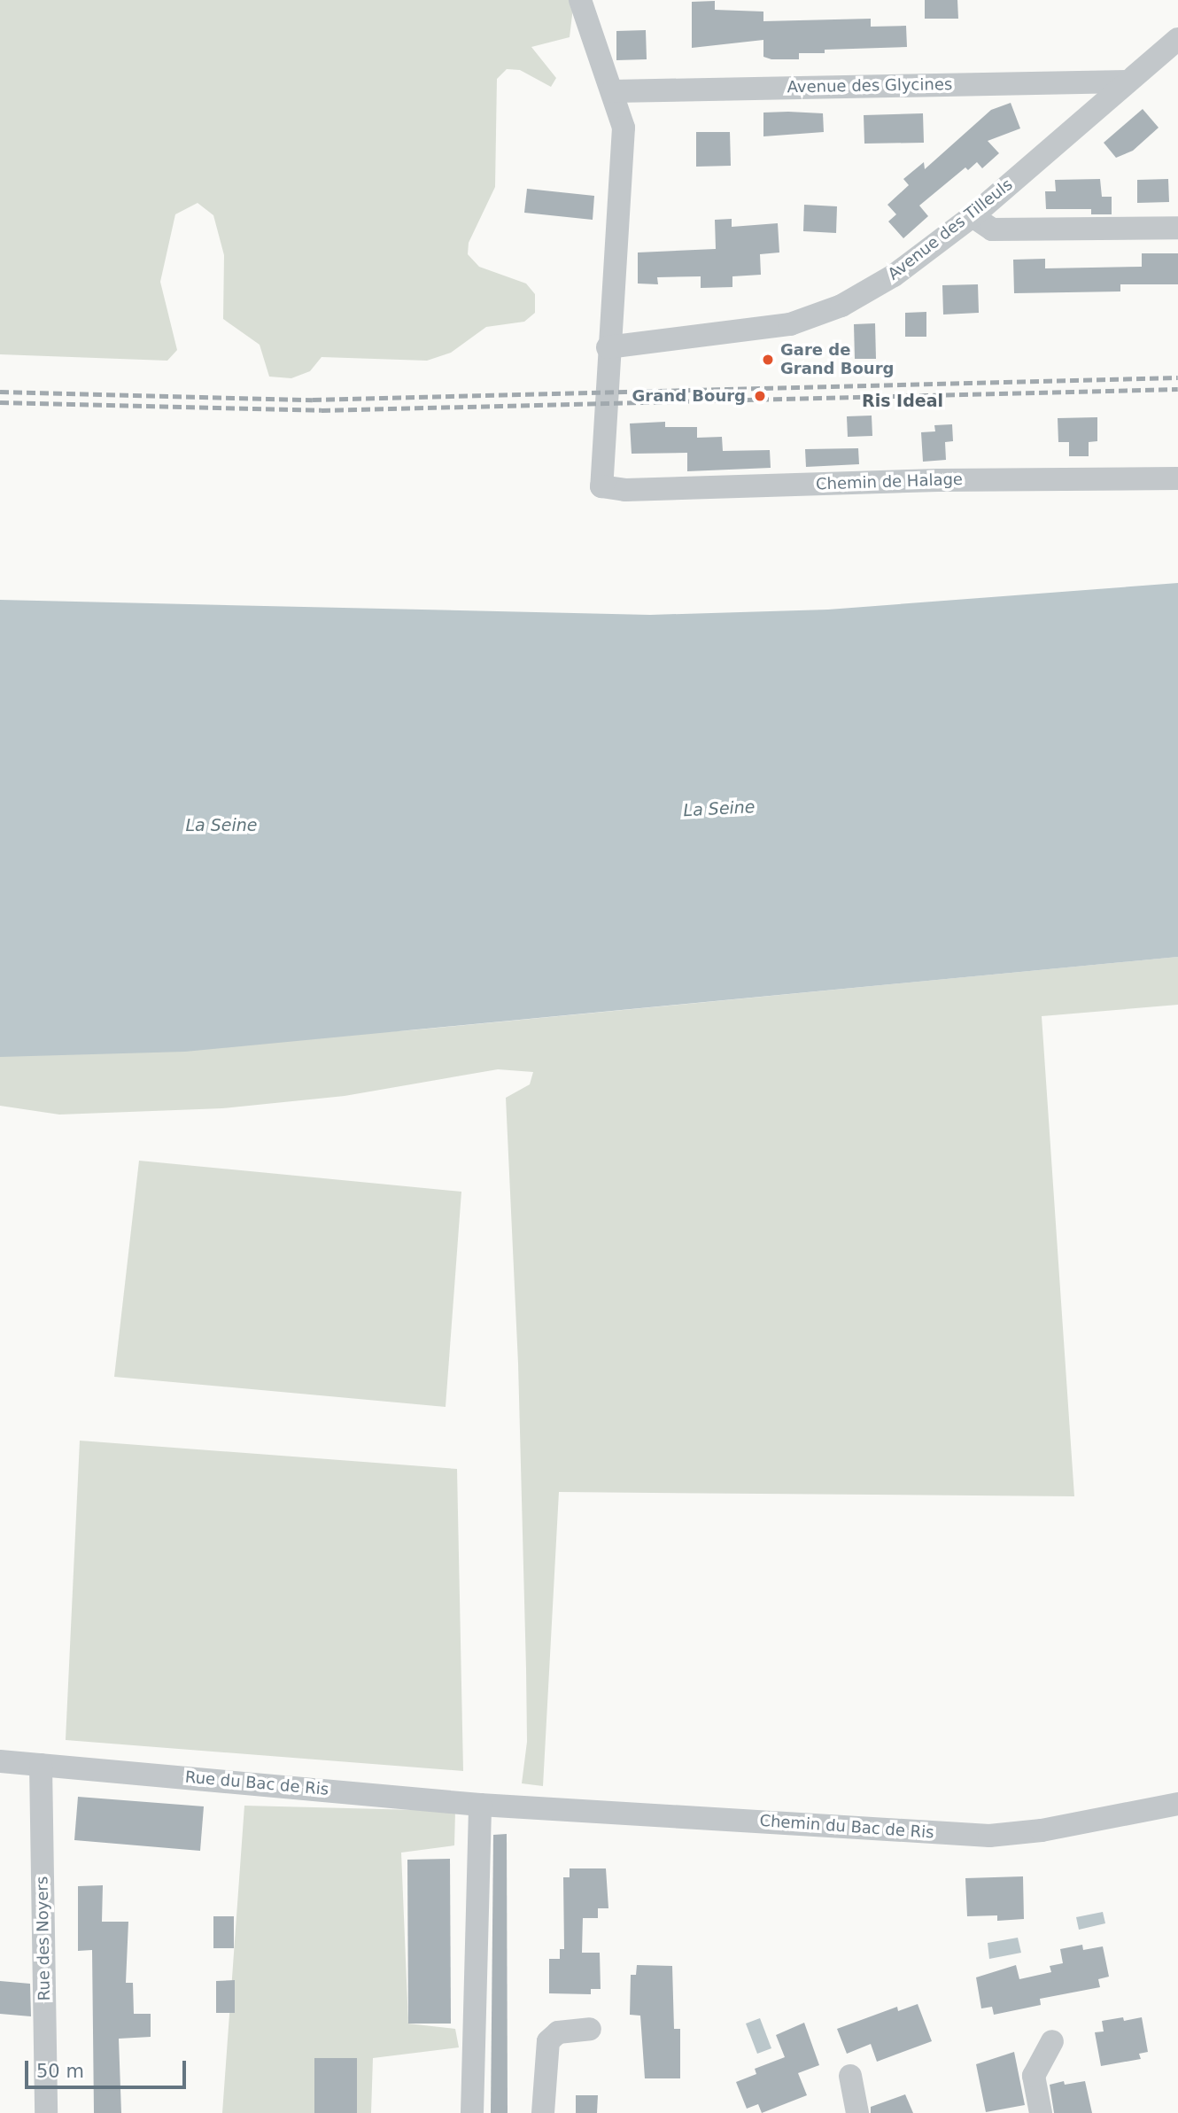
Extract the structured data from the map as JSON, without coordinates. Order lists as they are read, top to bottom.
{
  "streets": {
    "street": [
      "Avenue des Glycines",
      "Avenue des Tilleuls",
      "Chemin de Halage",
      "Rue du Bac de Ris",
      "Chemin du Bac de Ris",
      "Rue des Noyers"
    ]
  },
  "crossings": [
    ["Avenue des Glycines", "Avenue des Tilleuls"],
    ["Avenue des Tilleuls", "Chemin de Halage"],
    ["Rue du Bac de Ris", "Chemin du Bac de Ris"],
    ["Rue du Bac de Ris", "Rue des Noyers"]
  ],
  "districts": ["Ris Ideal"],
  "water": ["La Seine"],
  "places": ["Gare de Grand Bourg", "Grand Bourg"],
  "scale_bar": "50 m"
}
